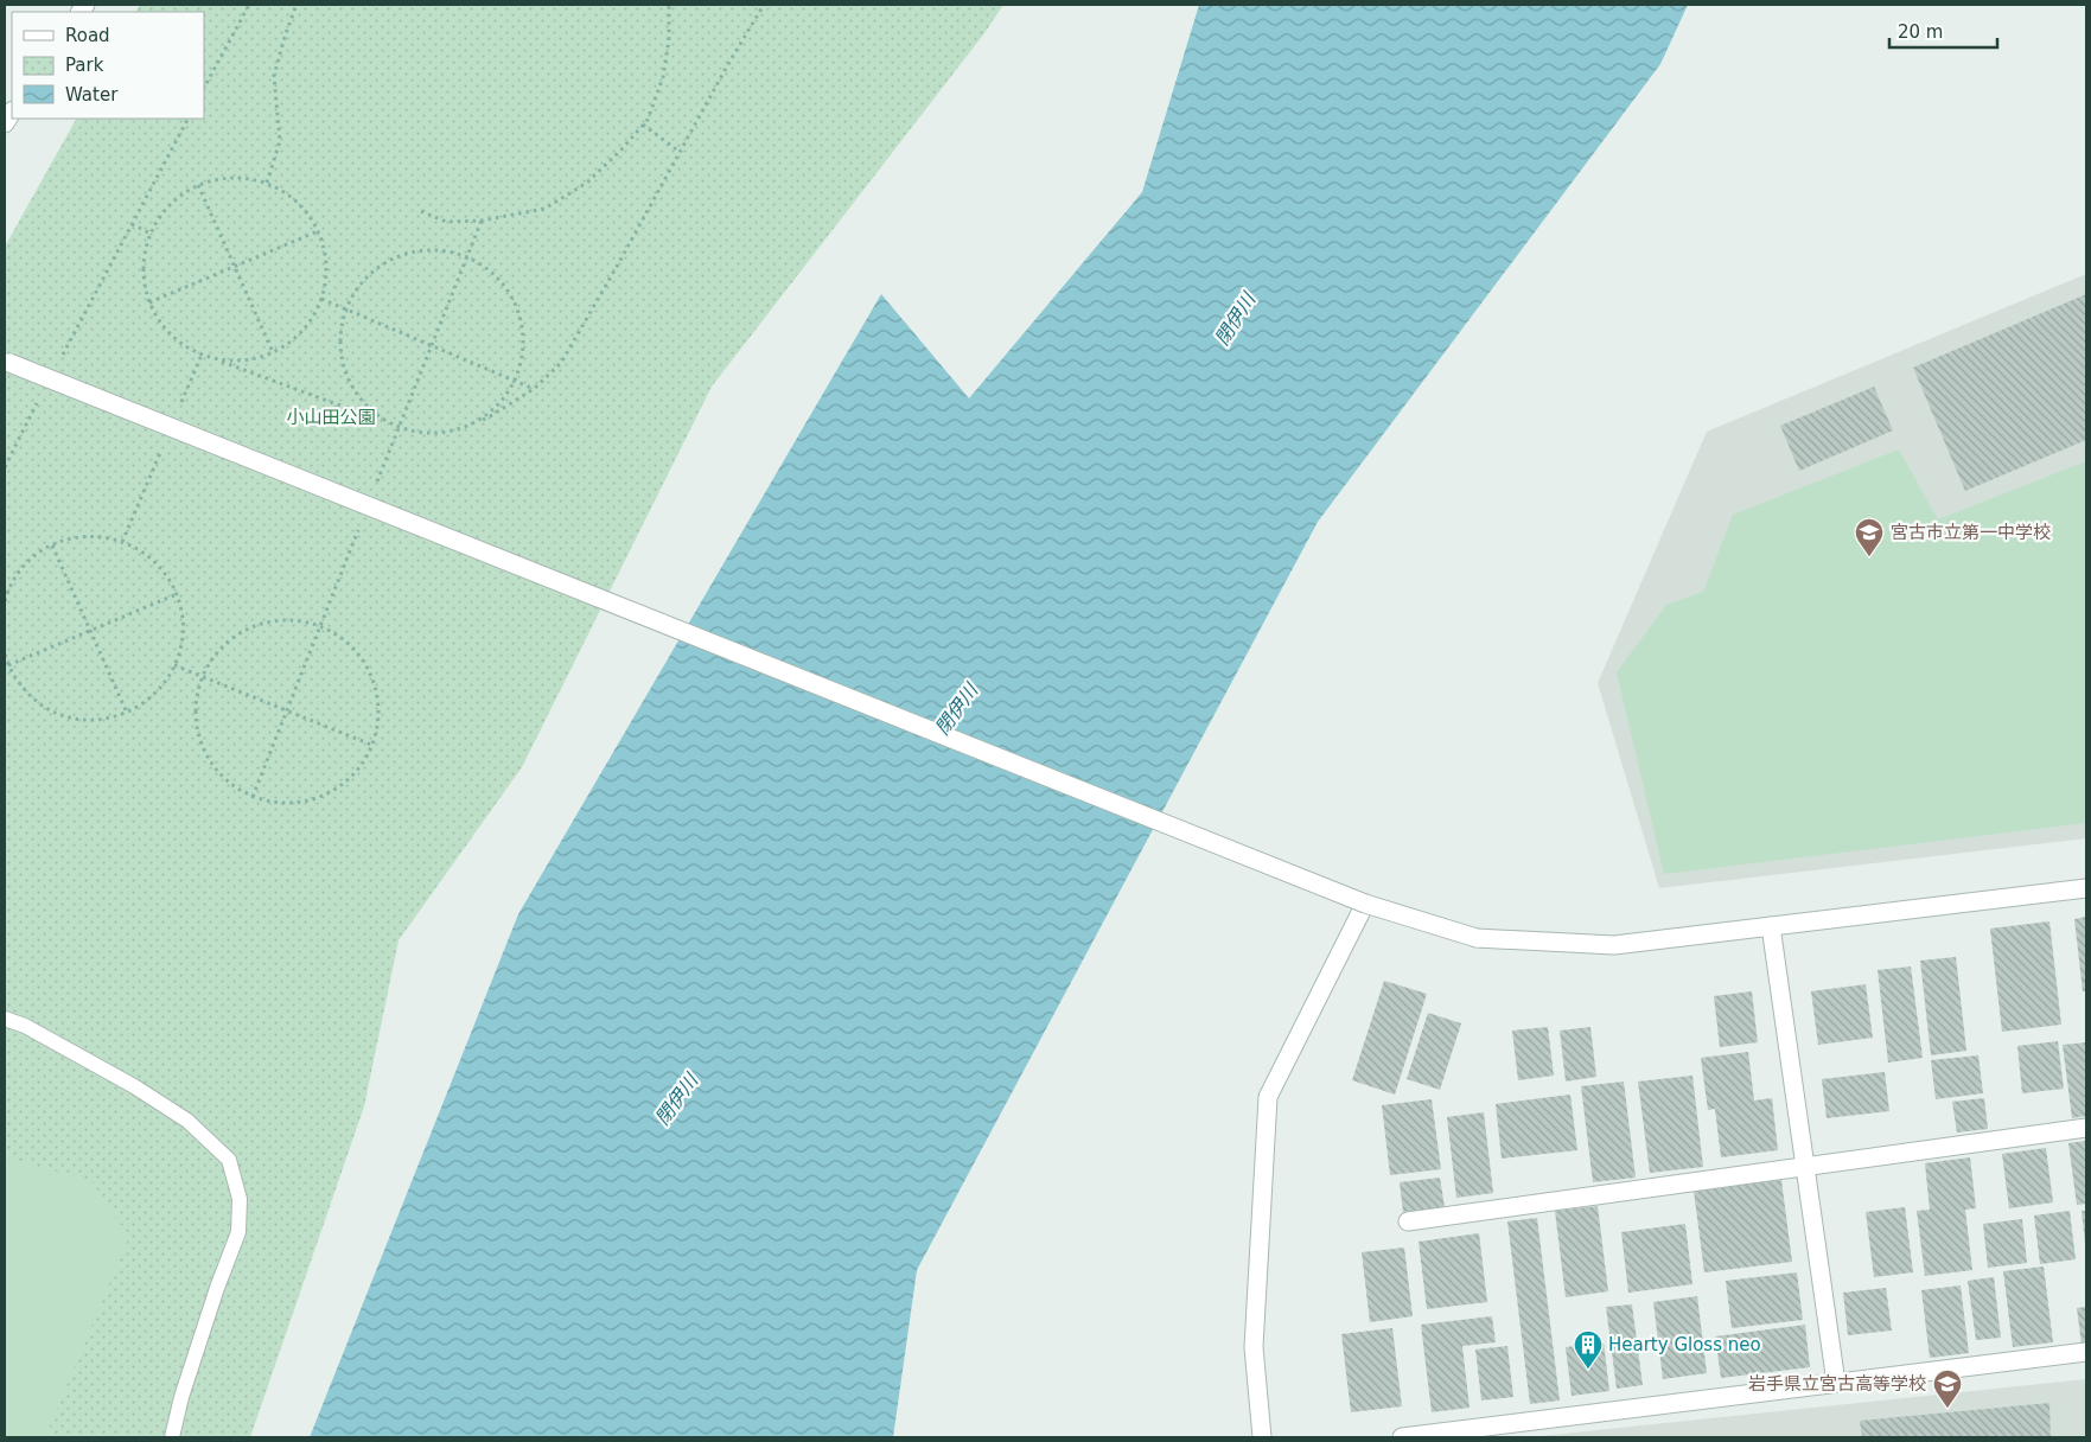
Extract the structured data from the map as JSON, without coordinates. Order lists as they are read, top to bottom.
{
  "water": ["閉伊川"],
  "parks": ["小山田公園"],
  "places": {
    "school or university": ["宮古市立第一中学校", "岩手県立宮古高等学校"],
    "building": ["Hearty Gloss neo"]
  },
  "legend": ["Road", "Park", "Water"],
  "scale_bar": "20 m"
}
